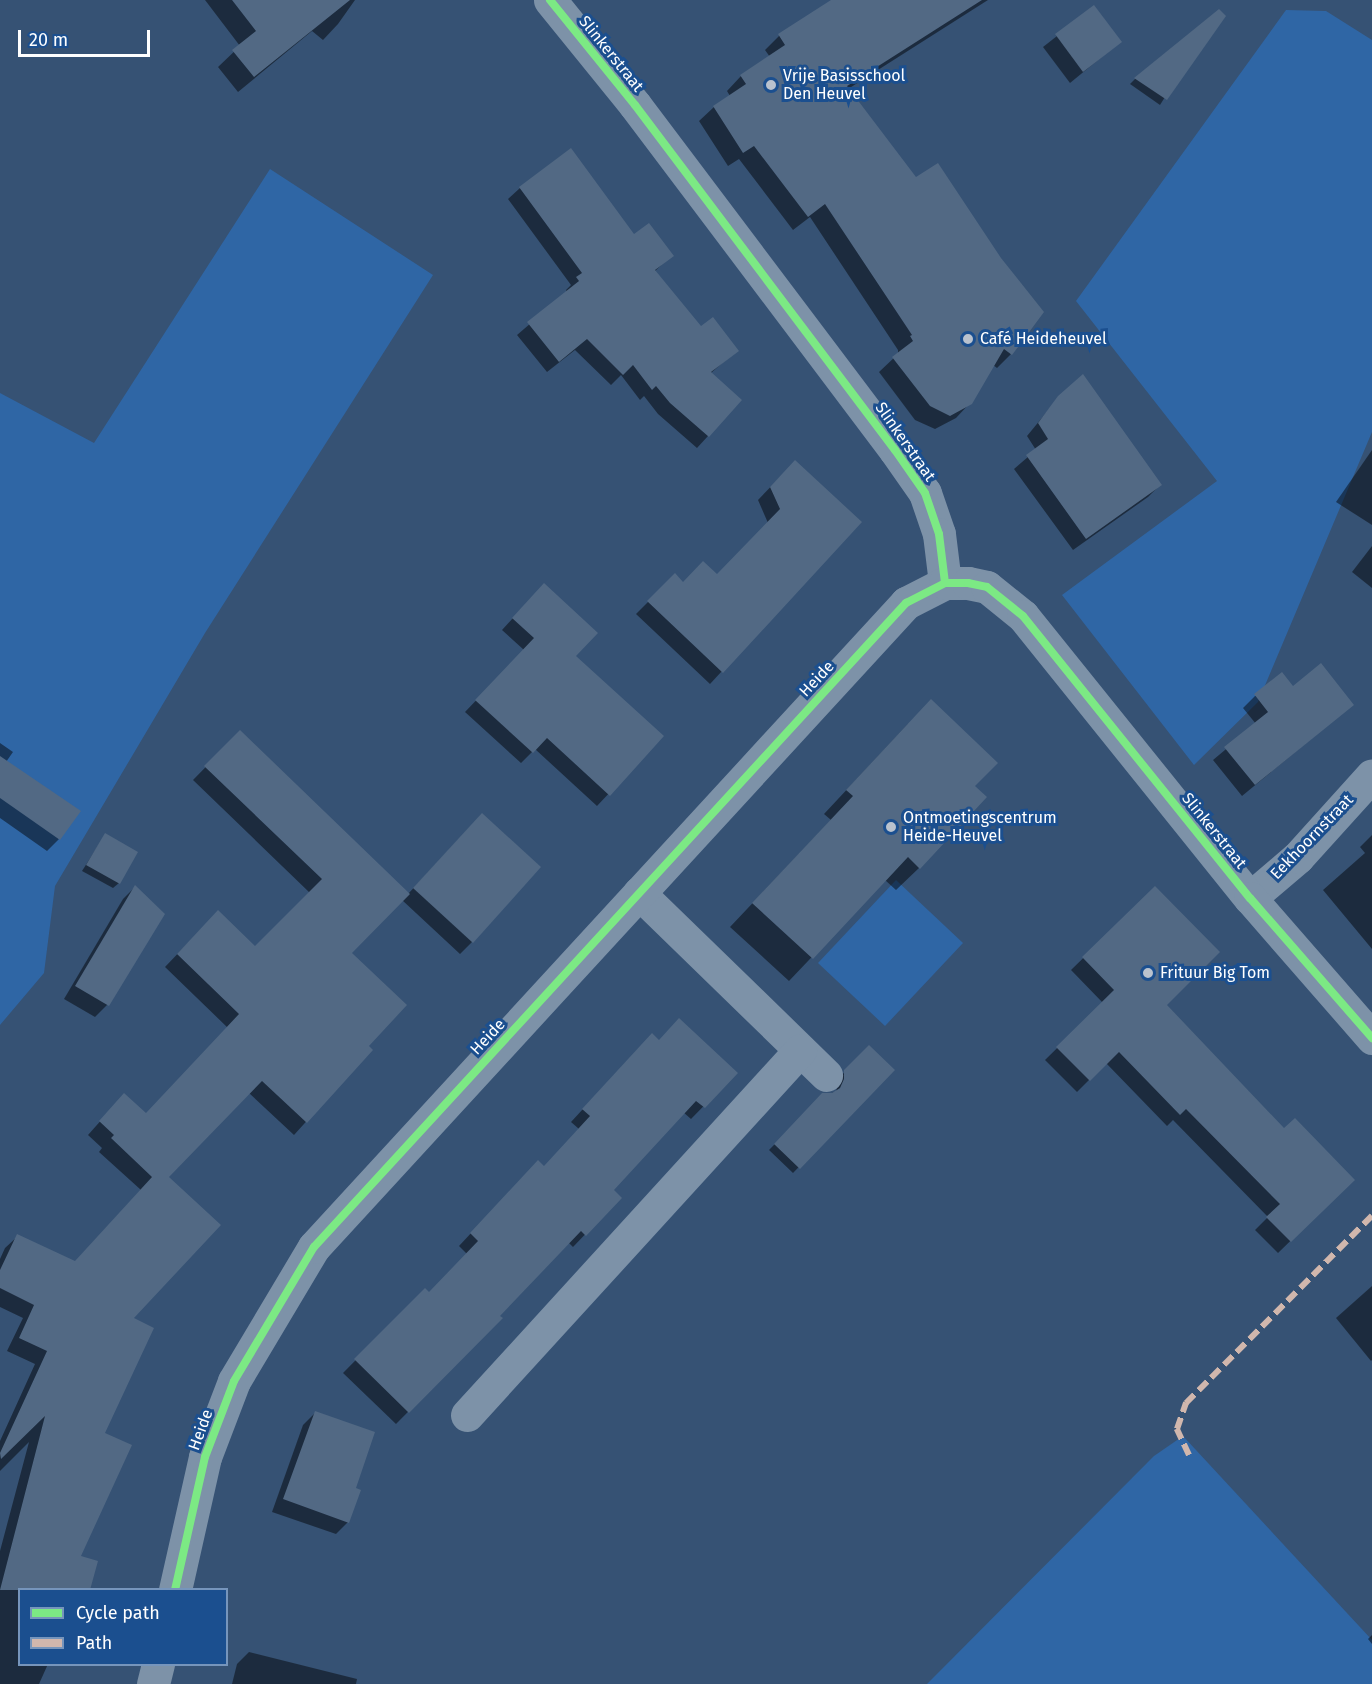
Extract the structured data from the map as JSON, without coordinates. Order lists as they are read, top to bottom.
{
  "streets": {
    "street": ["Slinkerstraat", "Heide", "Eekhoornstraat"]
  },
  "crossings": [
    ["Slinkerstraat", "Heide"],
    ["Slinkerstraat", "Eekhoornstraat"]
  ],
  "places": [
    "Vrije Basisschool Den Heuvel",
    "Café Heideheuvel",
    "Ontmoetingscentrum Heide-Heuvel",
    "Frituur Big Tom"
  ],
  "legend": ["Cycle path", "Path"],
  "scale_bar": "20 m"
}
